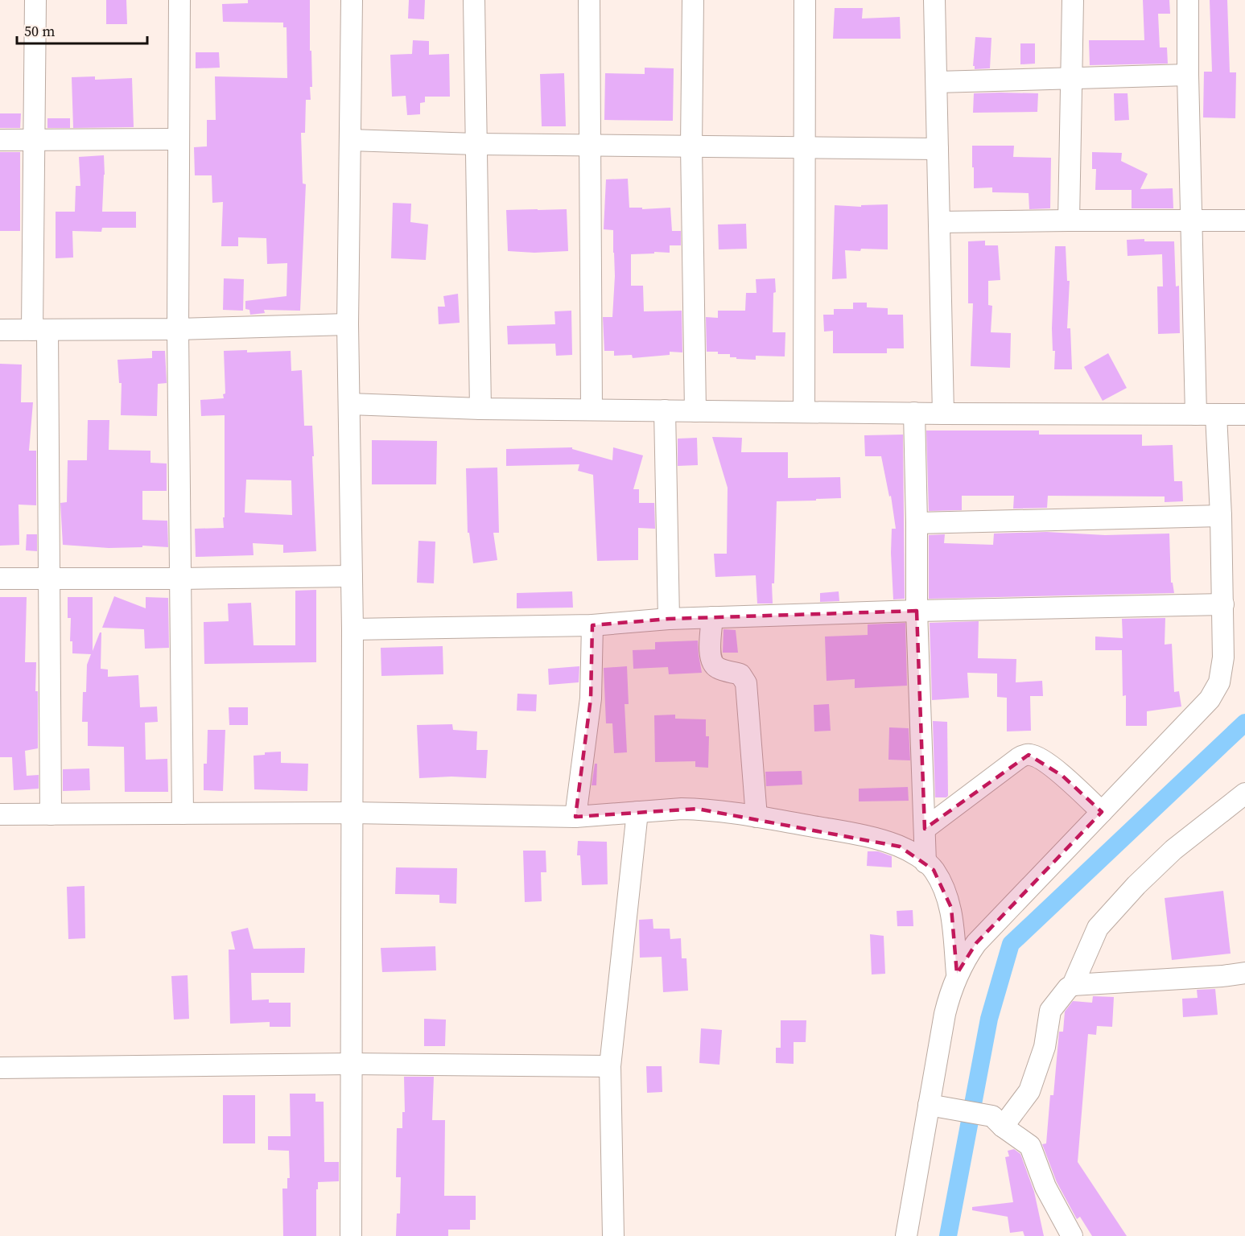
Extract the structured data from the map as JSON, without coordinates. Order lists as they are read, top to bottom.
{
  "scale_bar": "50 m"
}
